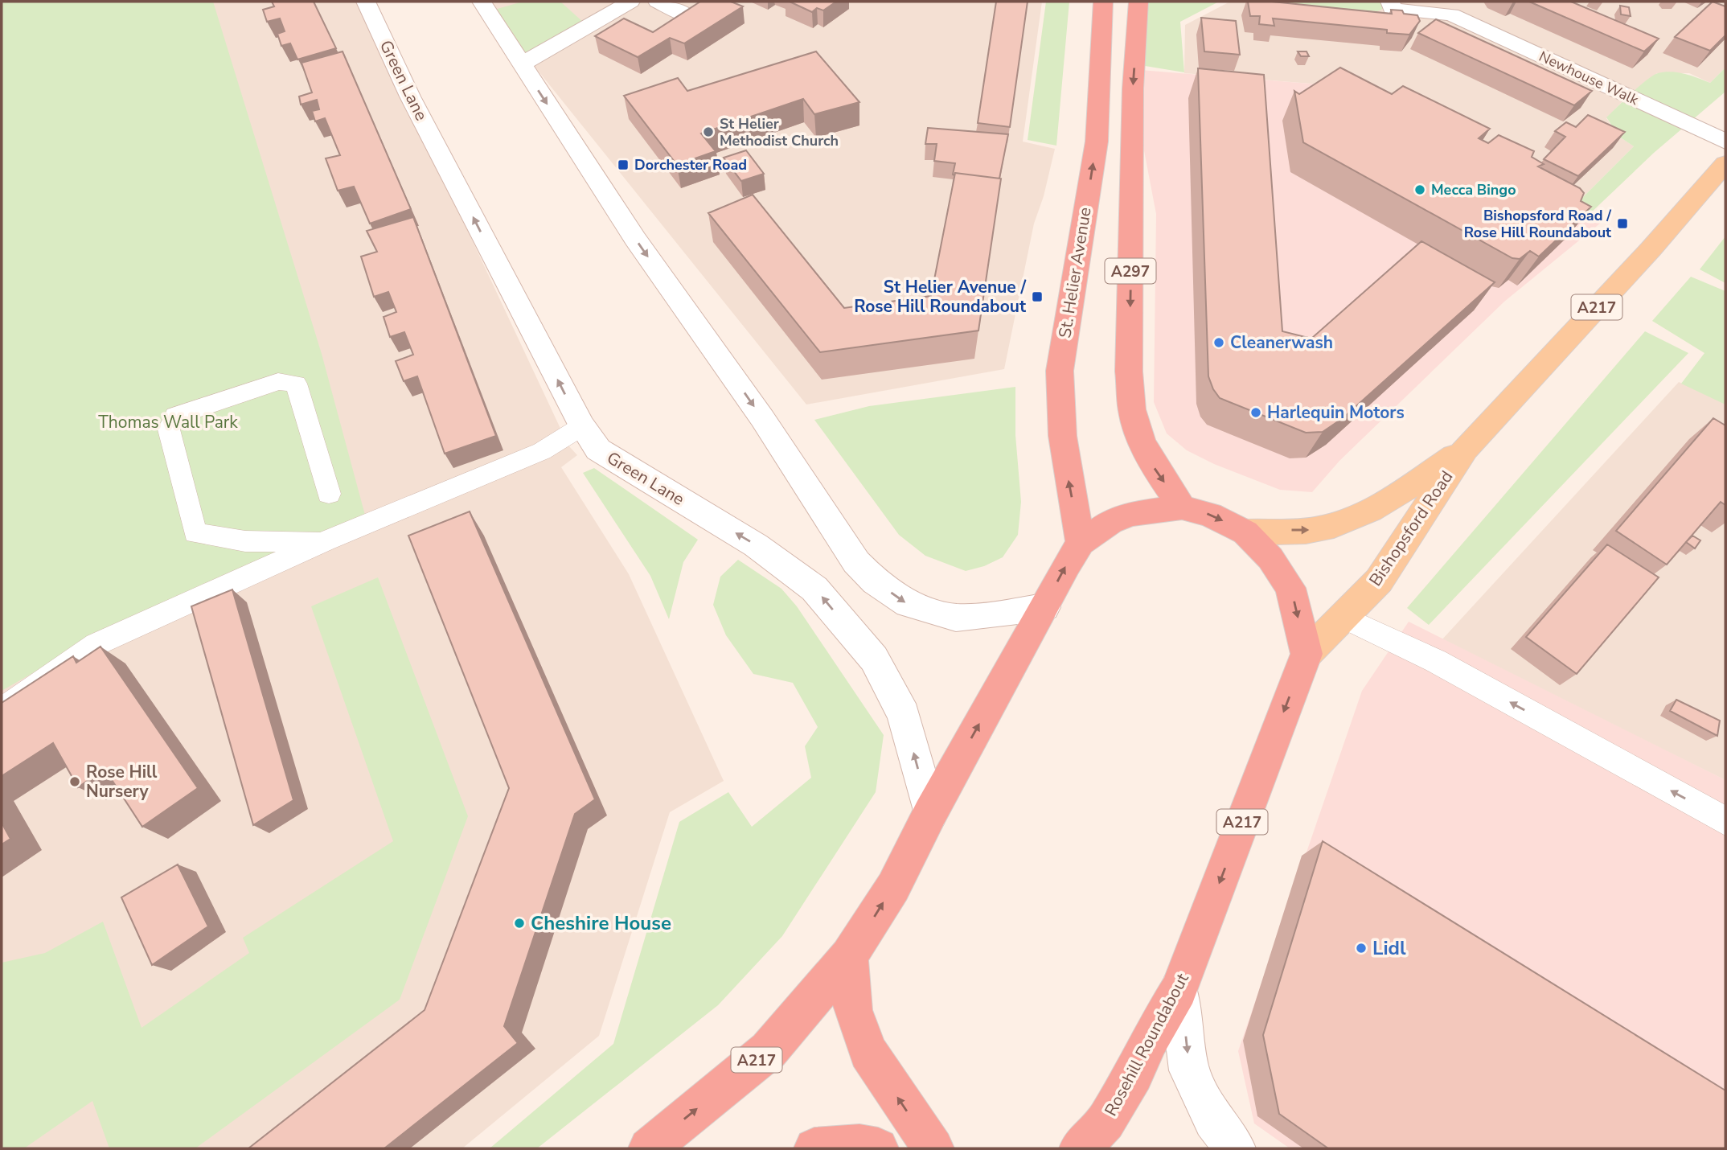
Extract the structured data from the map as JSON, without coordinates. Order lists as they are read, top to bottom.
{
  "streets": {
    "highway": [
      "A297",
      "St. Helier Avenue",
      "A217",
      "Rosehill Roundabout"
    ],
    "main road": ["Newhouse Walk", "Green Lane", "Bishopsford Road"]
  },
  "crossings": [
    ["Green Lane", "A217"],
    ["A297", "A217"],
    ["St. Helier Avenue", "A217"],
    ["A217", "Bishopsford Road"],
    ["A217", "Rosehill Roundabout"],
    ["Bishopsford Road", "Rosehill Roundabout"]
  ],
  "parks": ["Thomas Wall Park"],
  "places": {
    "other": [
      "St Helier Methodist Church",
      "Mecca Bingo",
      "Cleanerwash",
      "Harlequin Motors",
      "Rose Hill Nursery",
      "Cheshire House",
      "Lidl"
    ],
    "transit": ["Dorchester Road", "Bishopsford Road / Rose Hill Roundabout", "St Helier Avenue / Rose Hill Roundabout"]
  }
}
